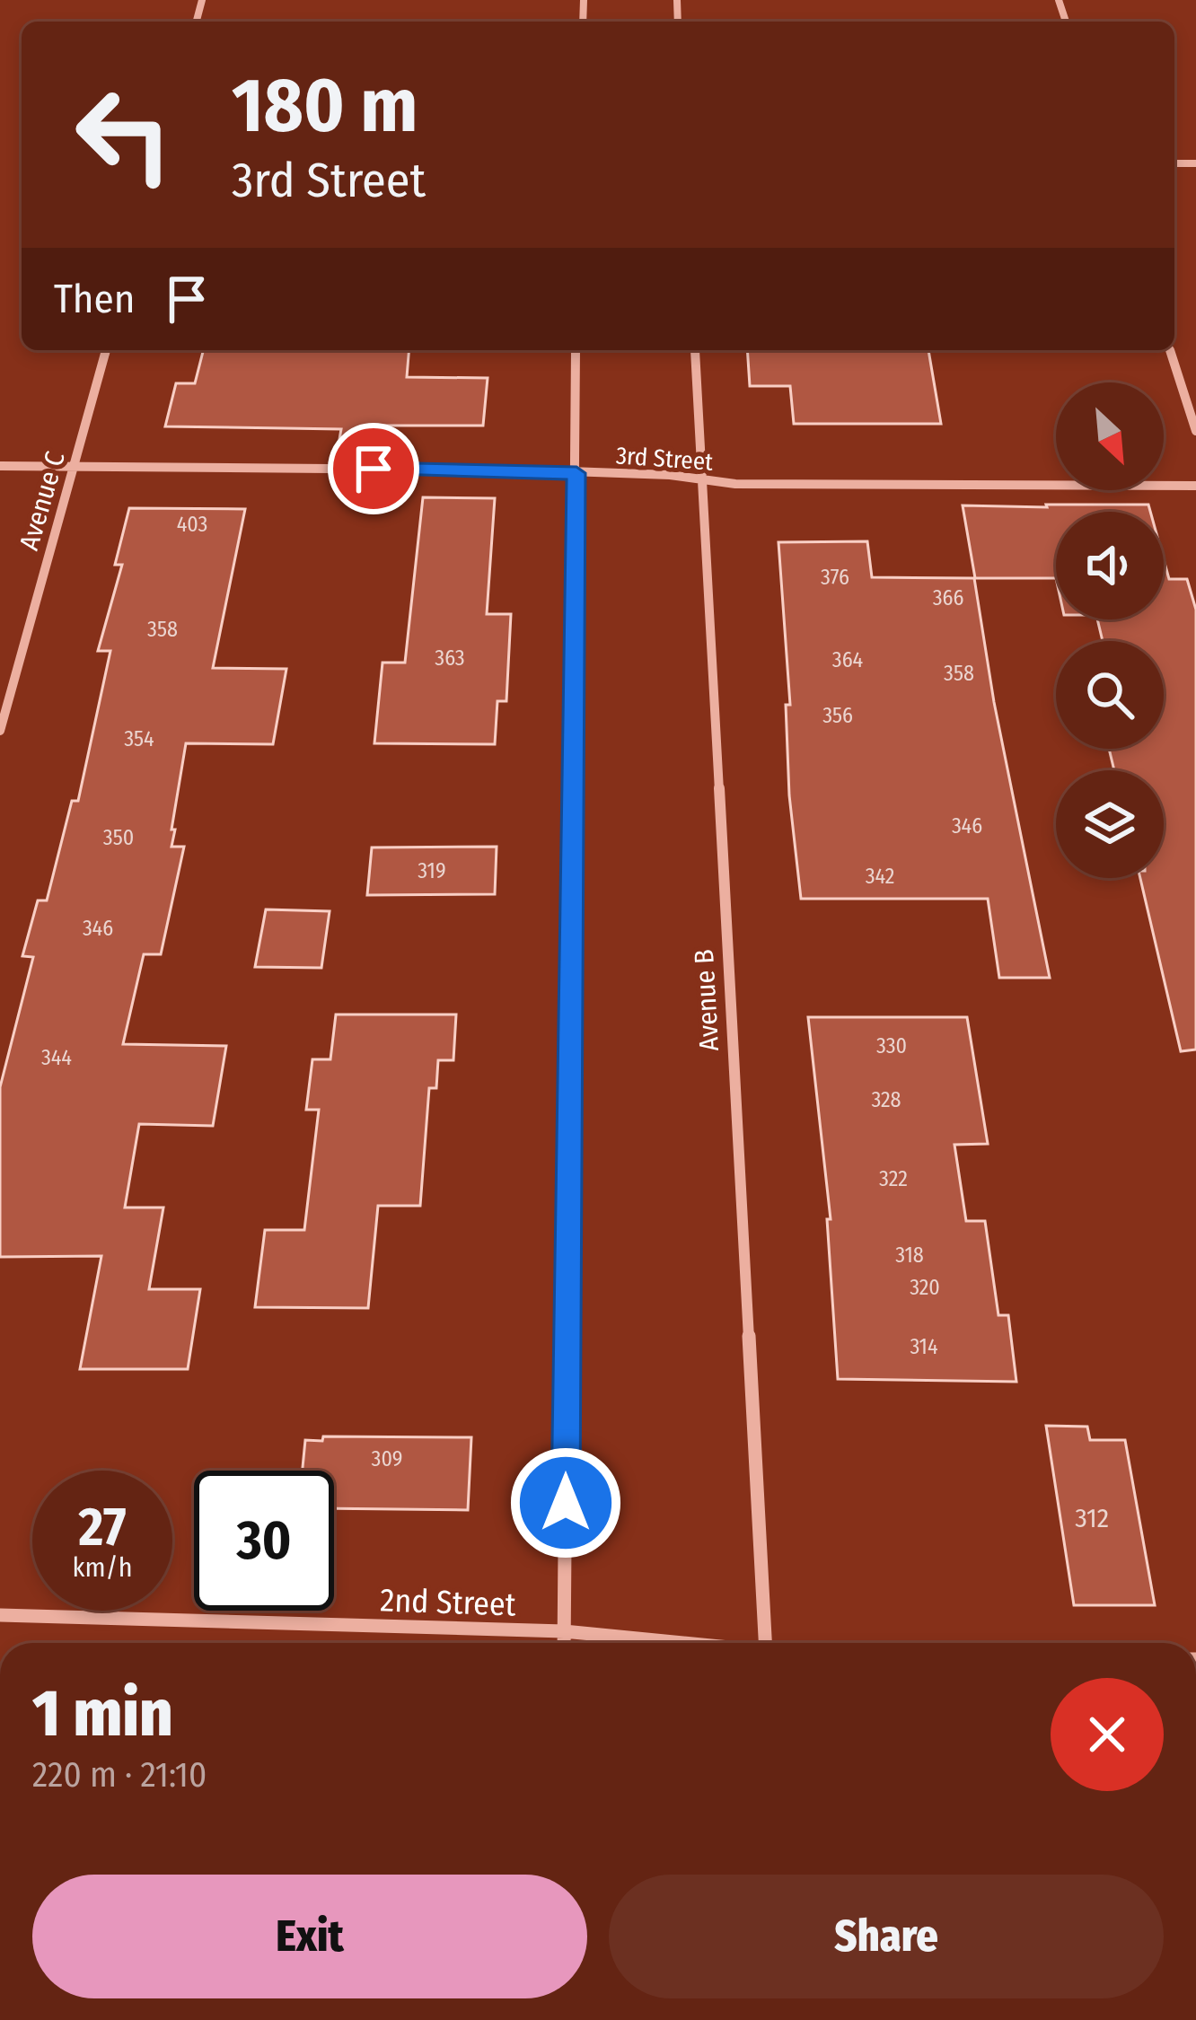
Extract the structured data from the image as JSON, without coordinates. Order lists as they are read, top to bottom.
{
  "streets": {
    "street": [
      "3rd Street",
      "Avenue C",
      "Avenue B",
      "2nd Street"
    ]
  },
  "crossings": [
    ["3rd Street", "Avenue C"],
    ["3rd Street", "Avenue B"]
  ],
  "house_numbers": [
    "403",
    "376",
    "366",
    "358",
    "363",
    "364",
    "358",
    "356",
    "354",
    "346",
    "350",
    "319",
    "342",
    "346",
    "330",
    "344",
    "328",
    "322",
    "318",
    "320",
    "314",
    "309",
    "312"
  ],
  "north": "bottom right",
  "page": {
    "turn": ["180 m", "3rd Street"],
    "then": "Then",
    "speed": "27 km/h",
    "limit": "30",
    "heading": ["1 min", "220 m · 21:10"],
    "buttons": ["Exit", "Share"]
  }
}
